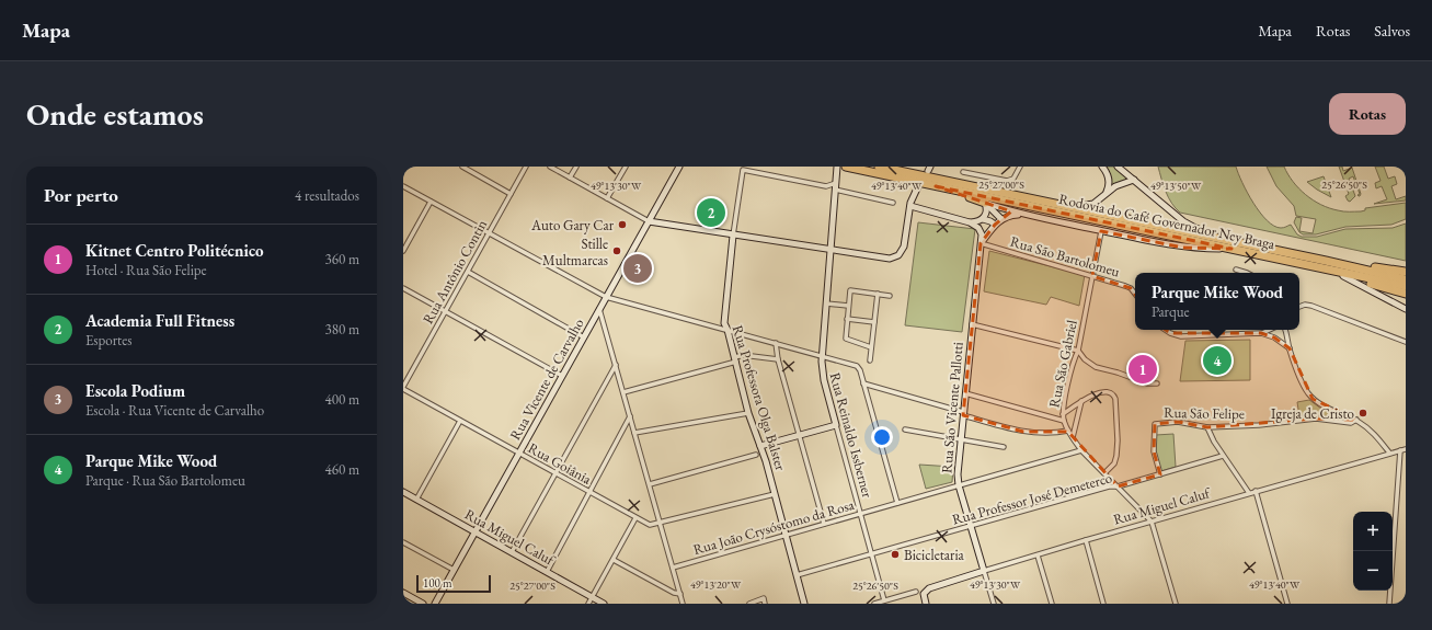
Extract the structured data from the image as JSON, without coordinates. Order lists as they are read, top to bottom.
{
  "streets": {
    "highway": ["Rodovia do Café Governador Ney Braga"],
    "main road": [
      "Rua Vicente de Carvalho",
      "Rua Professora Olga Balster",
      "Rua São Vicente Pallotti",
      "Rua Reinaldo Issberner",
      "Rua Miguel Caluf"
    ],
    "street": [
      "Rua São Bartolomeu",
      "Rua Antônio Contin",
      "Rua São Gabriel",
      "Rua São Felipe",
      "Rua Goiânia",
      "Rua Professor José Demeterco",
      "Rua João Crysóstomo da Rosa"
    ]
  },
  "crossings": [
    ["Rua São Bartolomeu", "Rua São Gabriel"],
    ["Rua São Bartolomeu", "Rua São Vicente Pallotti"],
    ["Rua Antônio Contin", "Rua Goiânia"],
    ["Rua São Gabriel", "Rua Professor José Demeterco"],
    ["Rua São Gabriel", "Rua Miguel Caluf"],
    ["Rua São Gabriel", "Rua João Crysóstomo da Rosa"],
    ["Rua Vicente de Carvalho", "Rua Goiânia"],
    ["Rua Vicente de Carvalho", "Rua Miguel Caluf"],
    ["Rua Professora Olga Balster", "Rua Reinaldo Issberner"],
    ["Rua Professora Olga Balster", "Rua Professor José Demeterco"],
    ["Rua Professora Olga Balster", "Rua João Crysóstomo da Rosa"],
    ["Rua São Vicente Pallotti", "Rua Professor José Demeterco"],
    ["Rua São Vicente Pallotti", "Rua Miguel Caluf"],
    ["Rua São Vicente Pallotti", "Rua João Crysóstomo da Rosa"],
    ["Rua São Felipe", "Rua Professor José Demeterco"],
    ["Rua Reinaldo Issberner", "Rua Professor José Demeterco"],
    ["Rua Reinaldo Issberner", "Rua João Crysóstomo da Rosa"]
  ],
  "places": [
    "Auto Gary Car",
    "Stille Multmarcas",
    "Igreja de Cristo",
    "Bicicletaria"
  ],
  "scale_bar": "100 m",
  "page": {
    "header": "Mapa",
    "nav": ["Mapa", "Rotas", "Salvos"],
    "buttons": "Rotas",
    "title": "Onde estamos",
    "heading": ["Por perto", "4 resultados"],
    "pins": [
      "2",
      "3",
      "4",
      "1"
    ],
    "list": [
      {
        "mark": "1",
        "name": "Kitnet Centro Politécnico",
        "note": "Hotel · Rua São Felipe",
        "value": "360 m"
      },
      {
        "mark": "2",
        "name": "Academia Full Fitness",
        "note": "Esportes",
        "value": "380 m"
      },
      {
        "mark": "3",
        "name": "Escola Podium",
        "note": "Escola · Rua Vicente de Carvalho",
        "value": "400 m"
      },
      {
        "mark": "4",
        "name": "Parque Mike Wood",
        "note": "Parque · Rua São Bartolomeu",
        "value": "460 m"
      }
    ],
    "popup": ["Parque Mike Wood", "Parque"],
    "map_buttons": ["+", "−"],
    "scale": "100 m"
  },
  "coordinates": [
    "25°27'00\"S",
    "25°26'50\"S",
    "49°13'30\"W",
    "49°13'40\"W",
    "49°13'50\"W",
    "49°13'20\"W"
  ]
}
